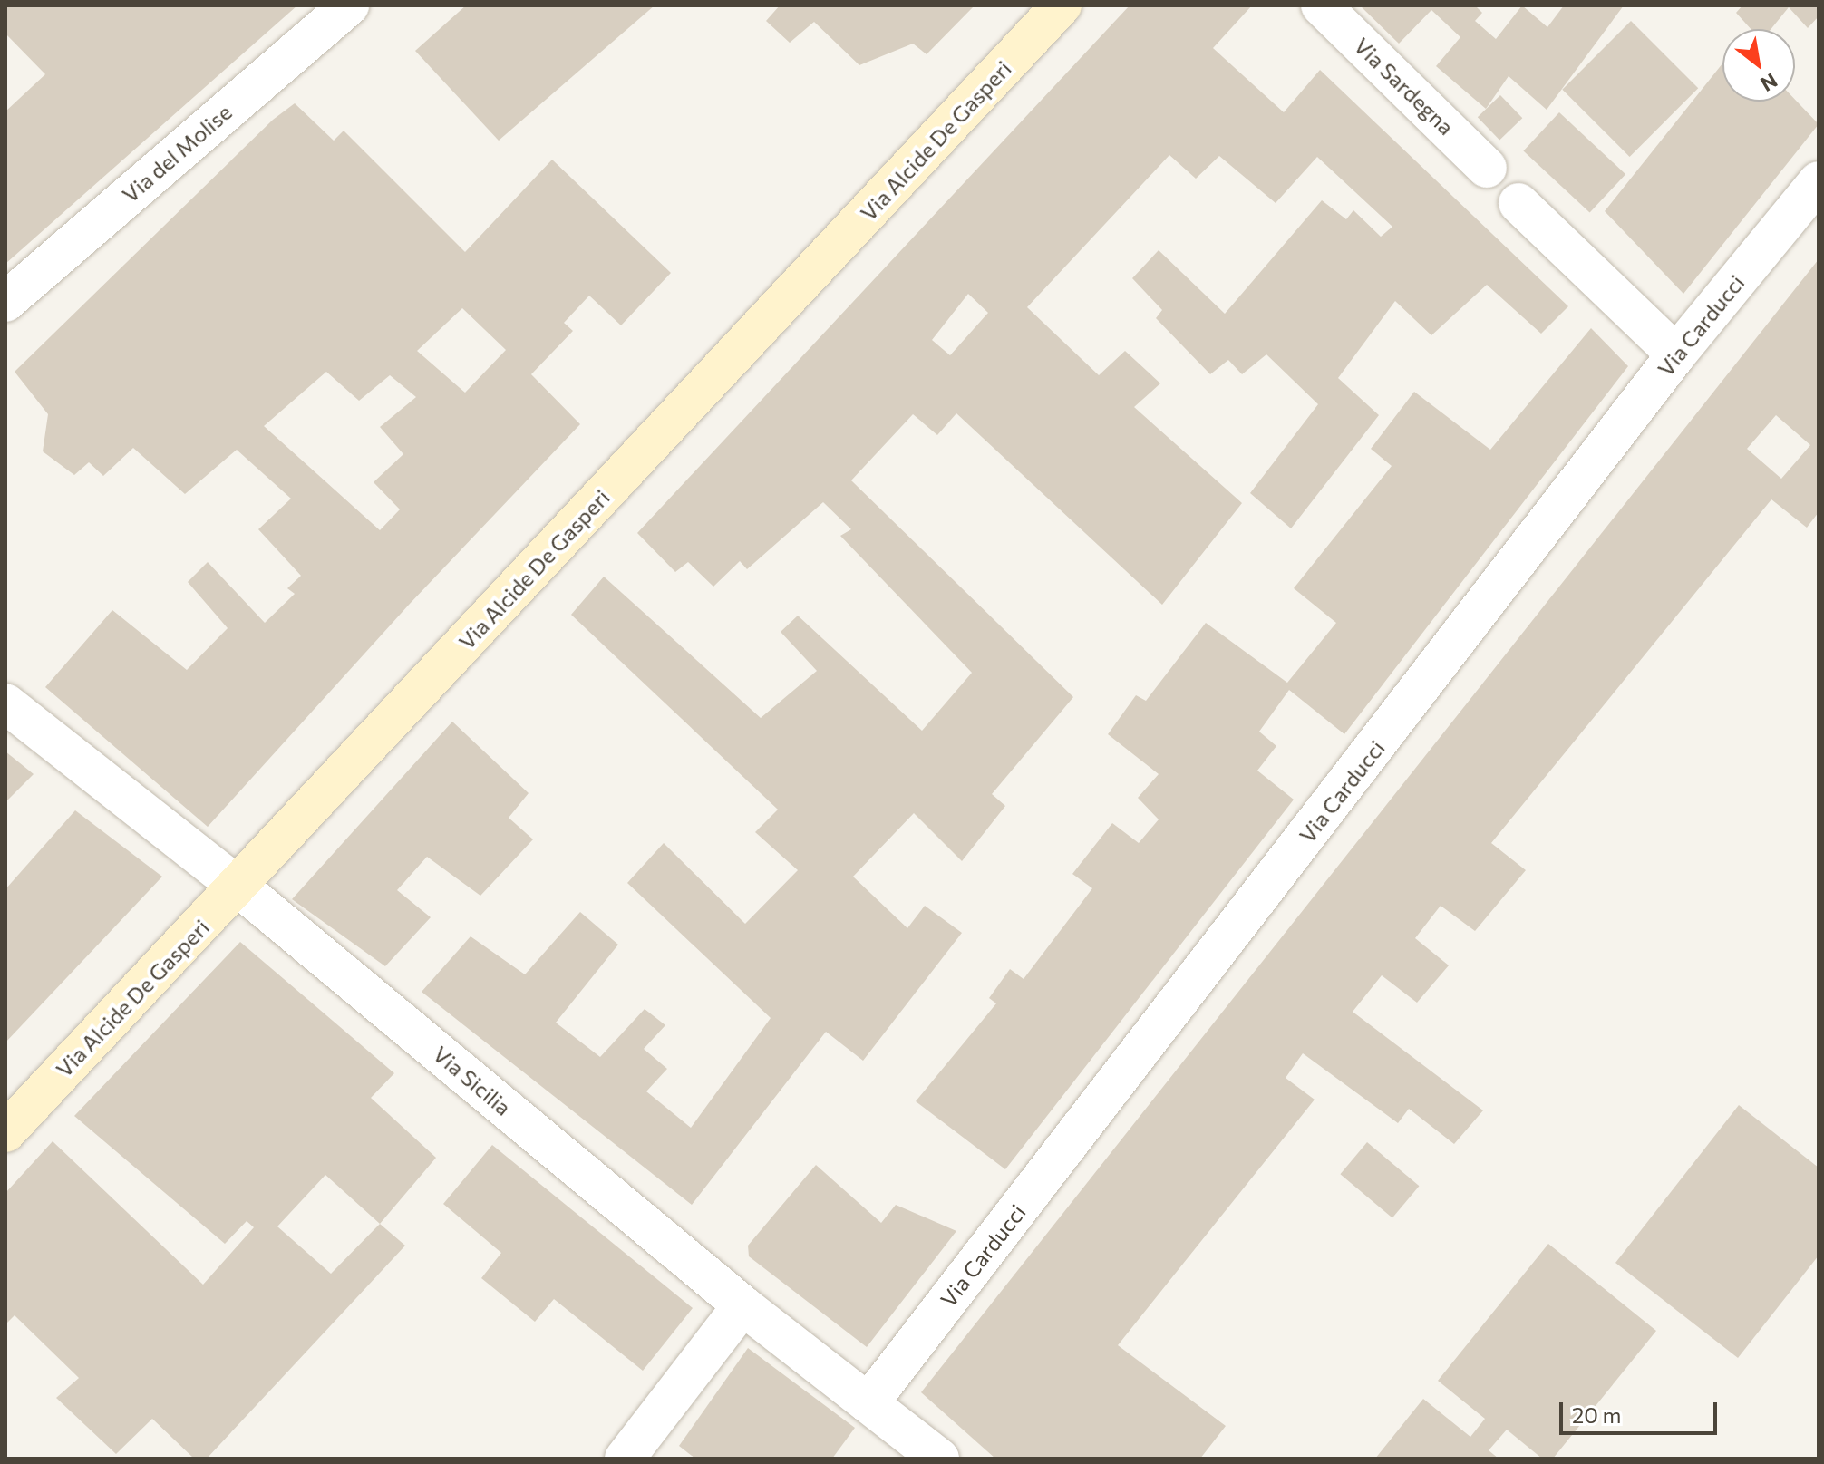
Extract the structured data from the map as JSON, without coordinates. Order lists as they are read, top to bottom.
{
  "streets": {
    "street": [
      "Via Sardegna",
      "Via Alcide De Gasperi",
      "Via del Molise",
      "Via Carducci",
      "Via Sicilia"
    ]
  },
  "crossings": [
    ["Via Alcide De Gasperi", "Via Sicilia"],
    ["Via Carducci", "Via Sicilia"]
  ],
  "scale_bar": "20 m",
  "north": "bottom right"
}
